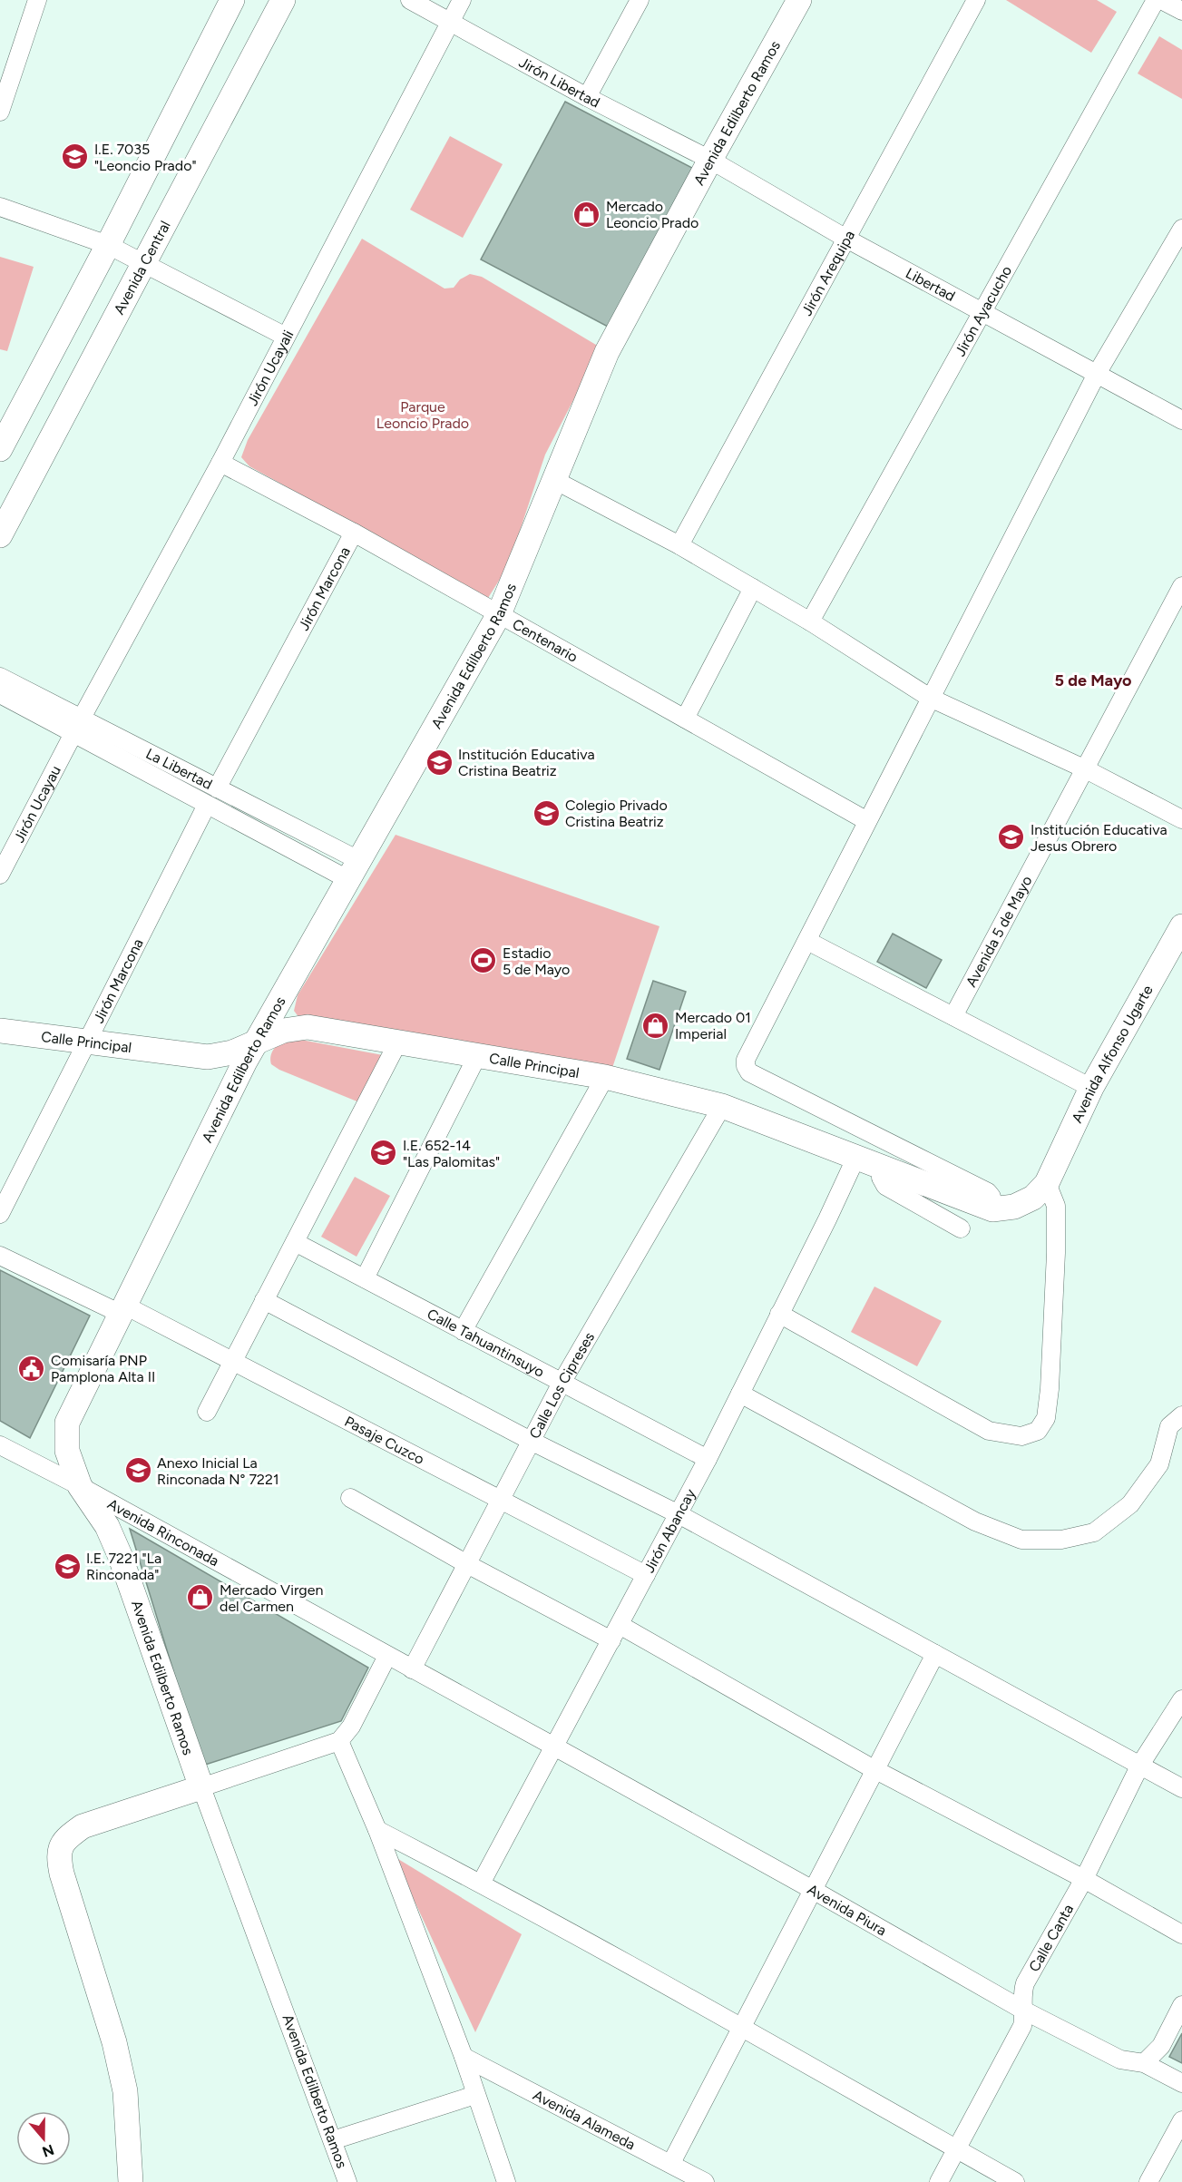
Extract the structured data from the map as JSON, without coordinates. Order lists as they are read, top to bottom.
{
  "streets": {
    "street": [
      "Jirón Libertad",
      "Avenida Edilberto Ramos",
      "Avenida Central",
      "Jirón Arequipa",
      "Libertad",
      "Jirón Ayacucho",
      "Jirón Ucayali",
      "Jirón Marcona",
      "Centenario",
      "La Libertad",
      "Jirón Ucayau",
      "Avenida 5 de Mayo",
      "Calle Principal",
      "Avenida Alfonso Ugarte",
      "Calle Tahuantinsuyo",
      "Calle Los Cipreses",
      "Pasaje Cuzco",
      "Jirón Abancay",
      "Avenida Rinconada",
      "Avenida Piura",
      "Calle Canta",
      "Avenida Alameda"
    ]
  },
  "crossings": [
    ["Jirón Libertad", "Avenida Edilberto Ramos"],
    ["Jirón Libertad", "Libertad"],
    ["Jirón Libertad", "Jirón Ucayali"],
    ["Avenida Edilberto Ramos", "Libertad"],
    ["Avenida Edilberto Ramos", "Centenario"],
    ["Avenida Edilberto Ramos", "La Libertad"],
    ["Avenida Edilberto Ramos", "Calle Principal"],
    ["Avenida Edilberto Ramos", "Pasaje Cuzco"],
    ["Avenida Edilberto Ramos", "Avenida Rinconada"],
    ["Jirón Arequipa", "Libertad"],
    ["Libertad", "Jirón Ayacucho"],
    ["Jirón Ucayali", "Centenario"],
    ["Jirón Ucayali", "La Libertad"],
    ["Jirón Ucayali", "Jirón Ucayau"],
    ["Jirón Marcona", "Centenario"],
    ["Jirón Marcona", "La Libertad"],
    ["Jirón Marcona", "Calle Principal"],
    ["La Libertad", "Jirón Ucayau"],
    ["Calle Principal", "Calle Los Cipreses"],
    ["Calle Principal", "Jirón Abancay"],
    ["Calle Tahuantinsuyo", "Calle Los Cipreses"],
    ["Calle Tahuantinsuyo", "Jirón Abancay"],
    ["Calle Los Cipreses", "Pasaje Cuzco"],
    ["Calle Los Cipreses", "Avenida Rinconada"],
    ["Pasaje Cuzco", "Jirón Abancay"],
    ["Jirón Abancay", "Avenida Rinconada"],
    ["Jirón Abancay", "Avenida Piura"],
    ["Avenida Rinconada", "Avenida Piura"],
    ["Avenida Piura", "Calle Canta"]
  ],
  "districts": ["5 de Mayo"],
  "parks": ["Parque Leoncio Prado"],
  "places": {
    "school or university": [
      "I.E. 7035 \"Leoncio Prado\"",
      "Institución Educativa Cristina Beatriz",
      "Colegio Privado Cristina Beatriz",
      "Institución Educativa Jesus Obrero",
      "I.E. 652-14 \"Las Palomitas\"",
      "Anexo Inicial La Rinconada N° 7221",
      "I.E. 7221 \"La Rinconada\""
    ],
    "shop": ["Mercado Leoncio Prado", "Mercado 01 Imperial", "Mercado Virgen del Carmen"],
    "sports": ["Estadio 5 de Mayo"],
    "public building": ["Comisaría PNP Pamplona Alta II"]
  },
  "north": "bottom"
}
